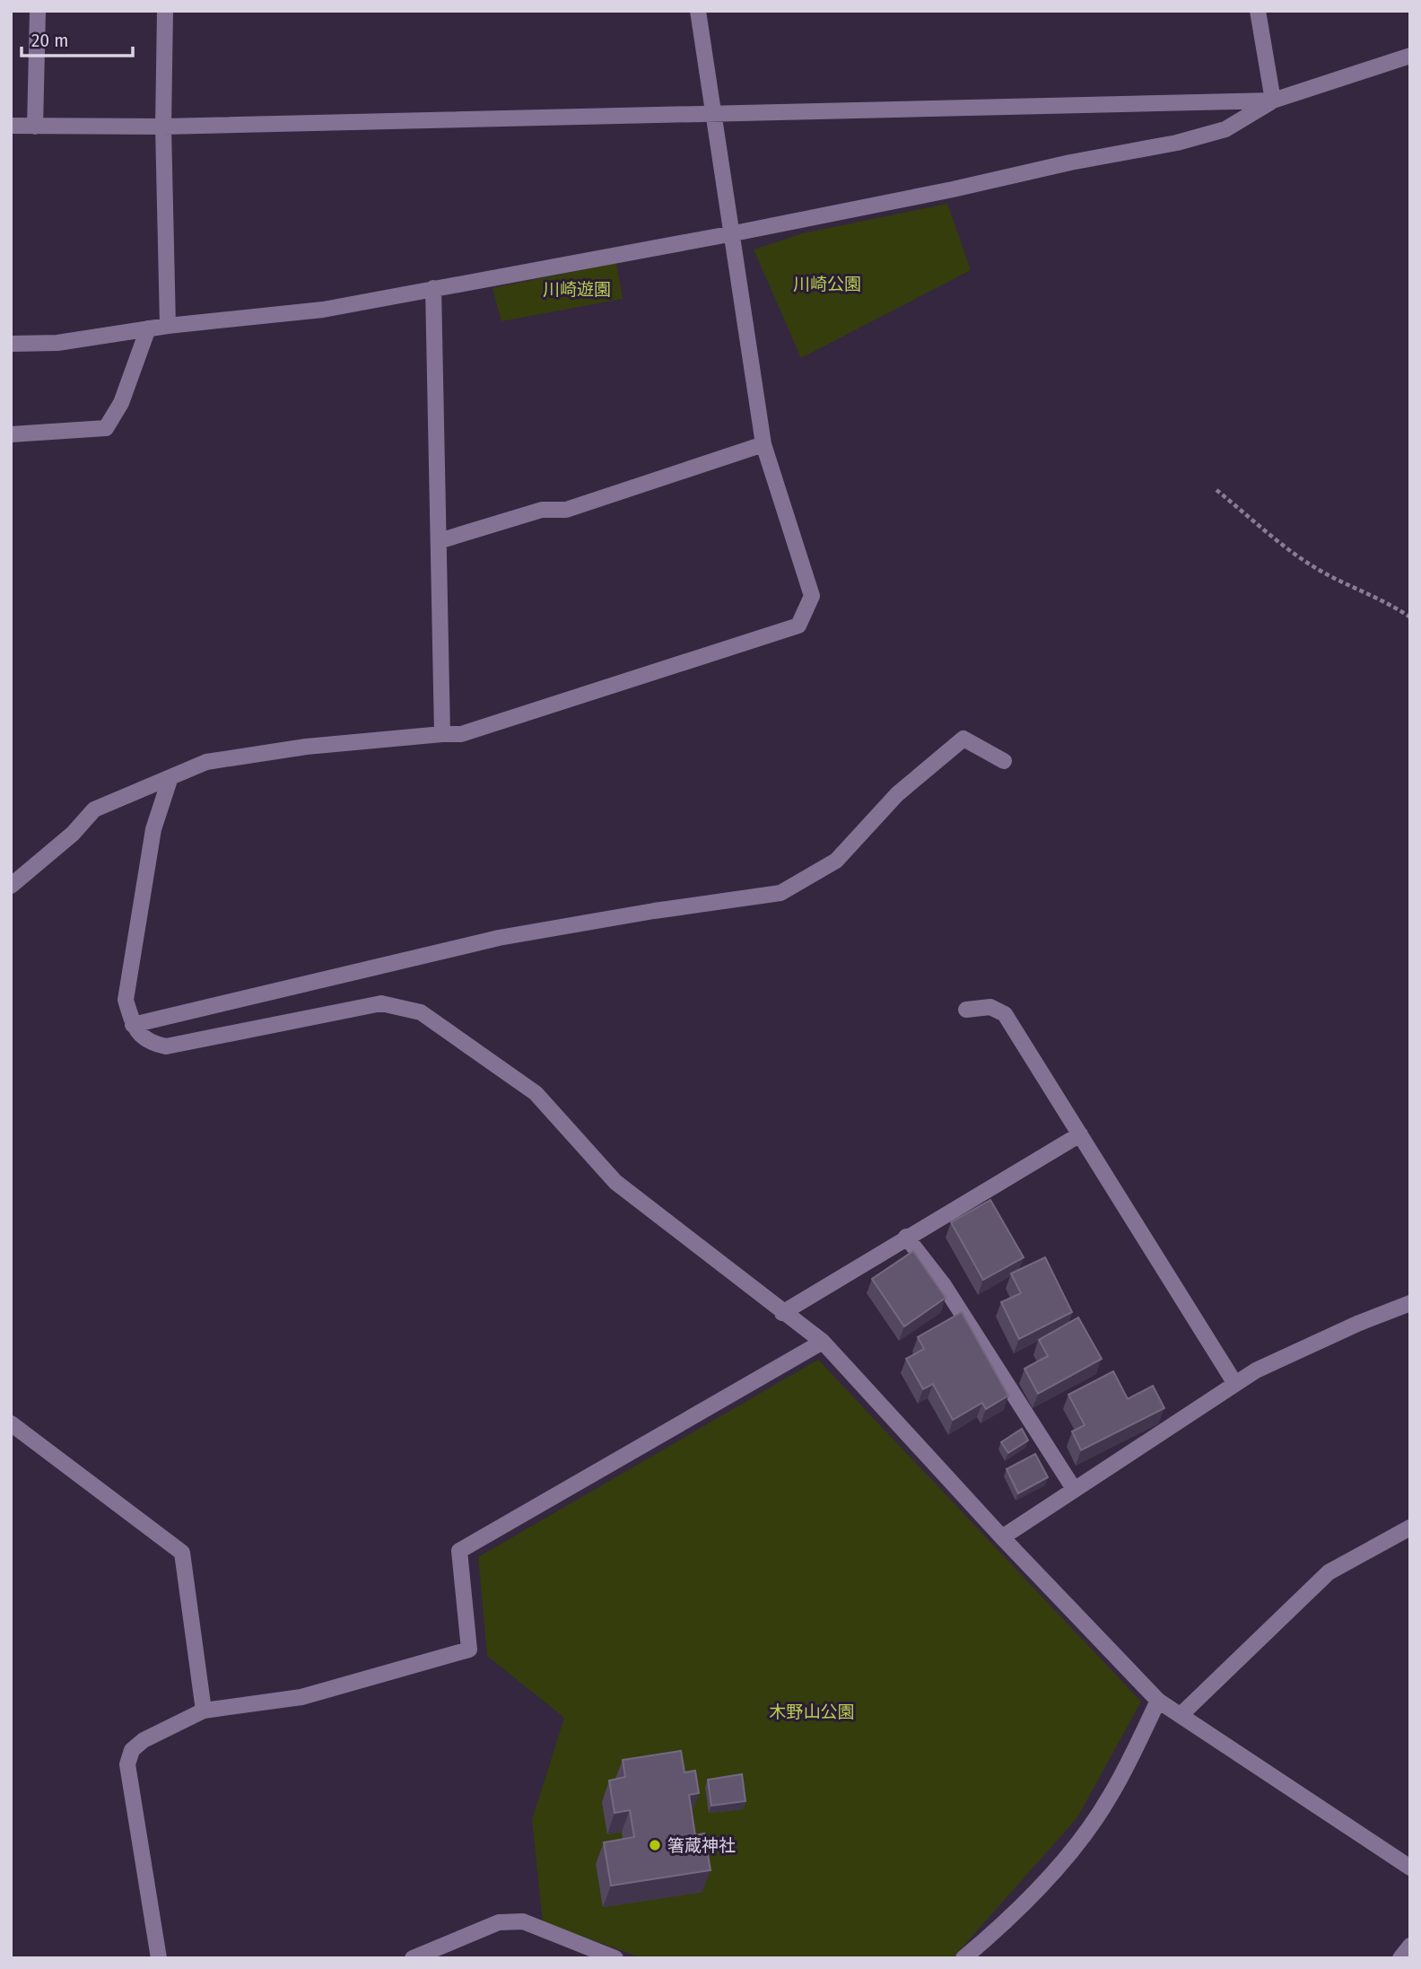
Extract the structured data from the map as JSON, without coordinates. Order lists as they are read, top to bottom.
{
  "parks": ["川崎公園", "川崎遊園", "木野山公園"],
  "places": ["箸蔵神社"],
  "scale_bar": "20 m"
}
